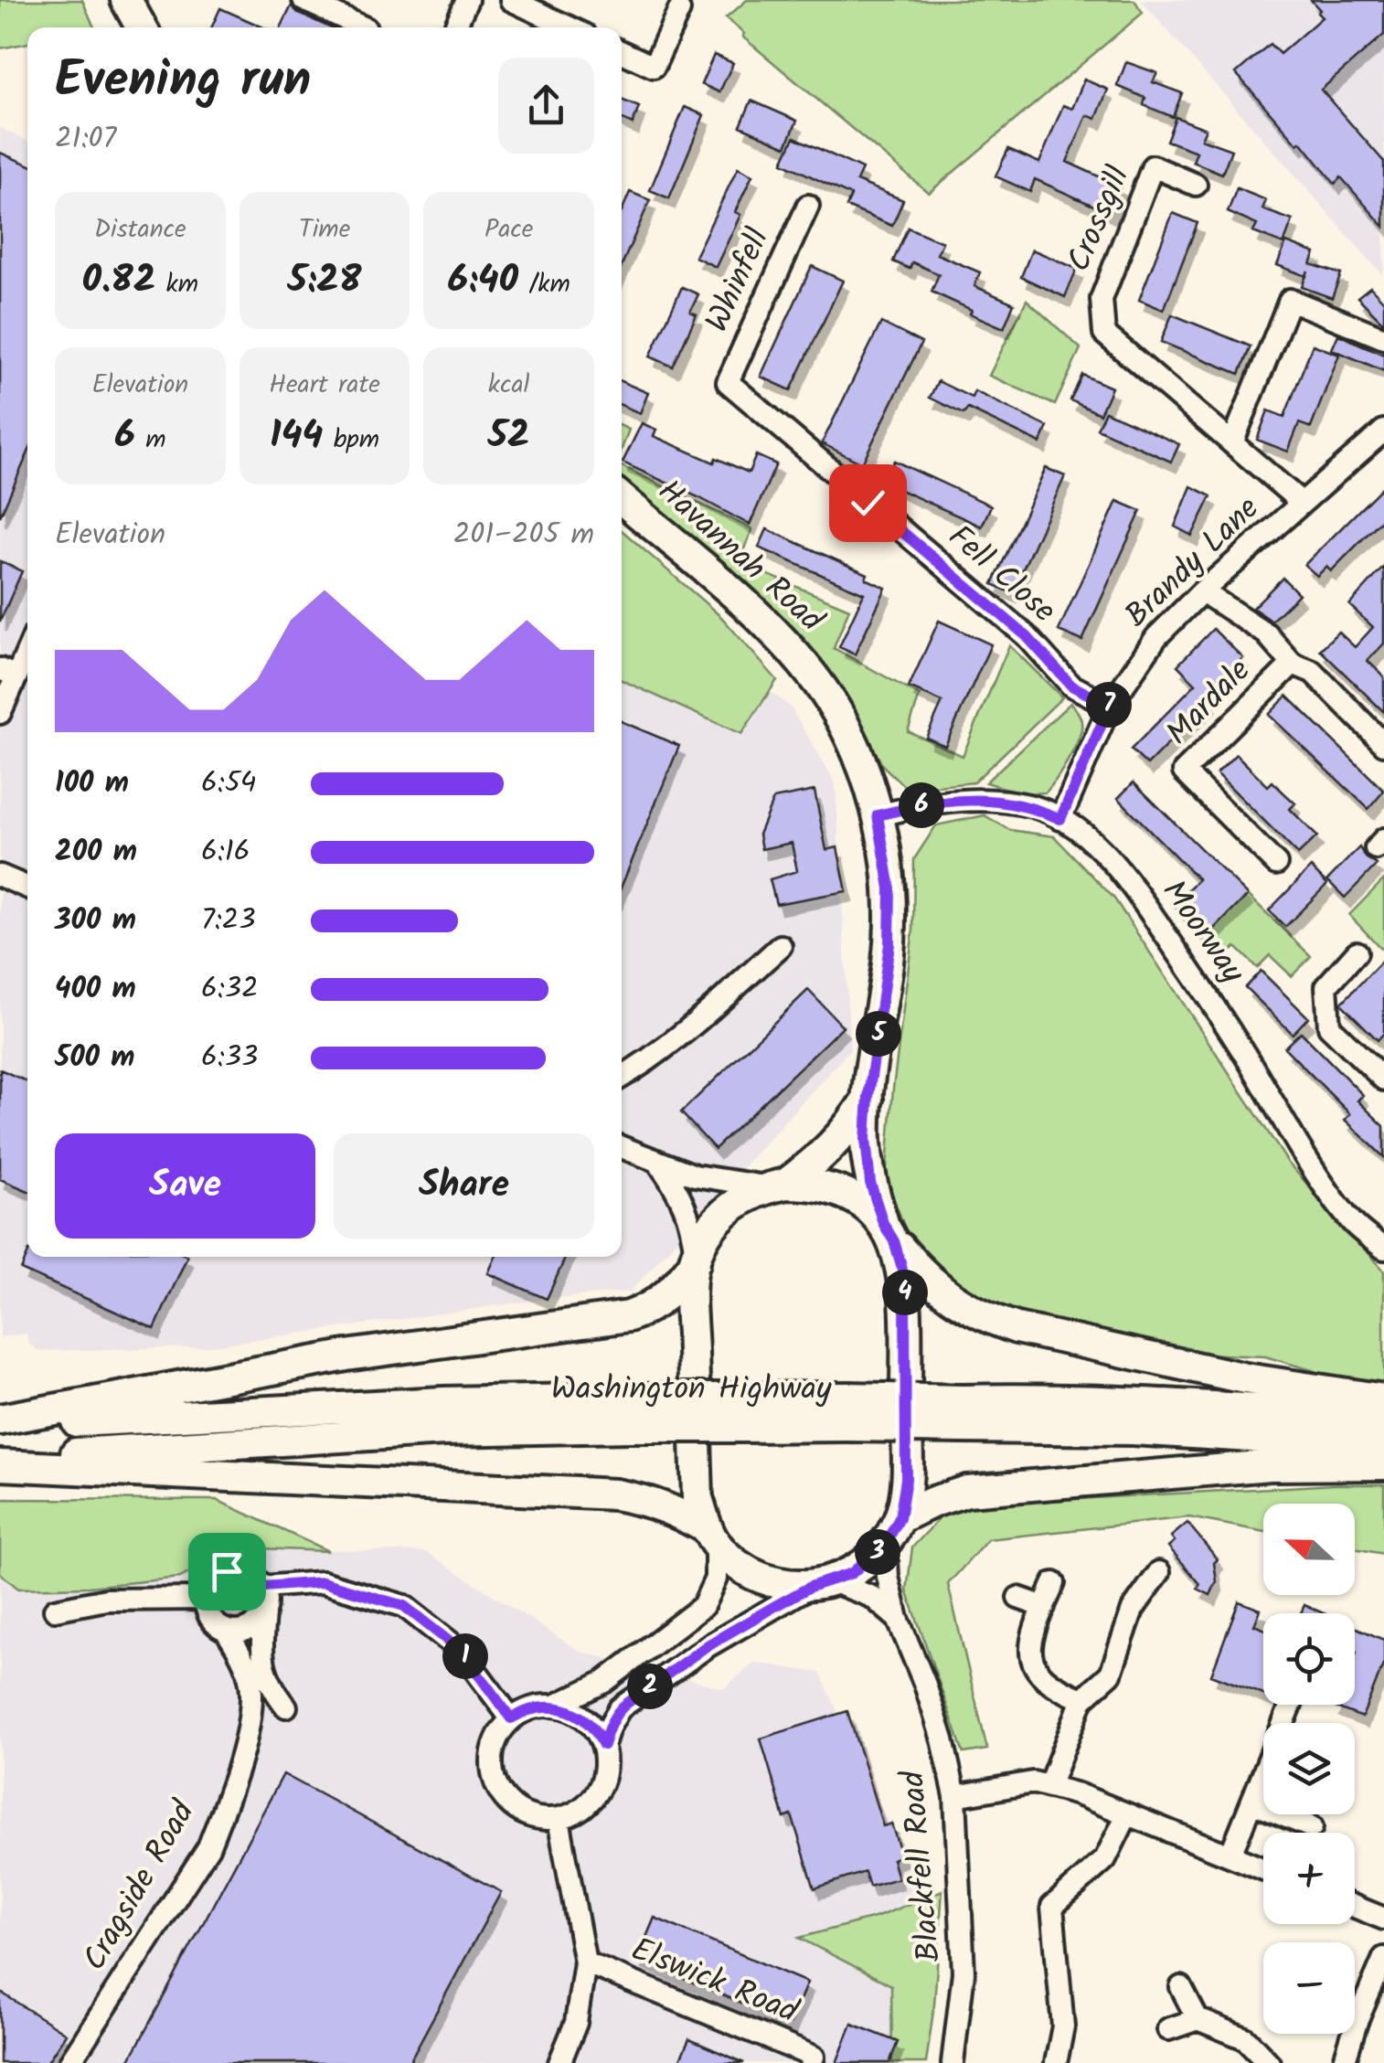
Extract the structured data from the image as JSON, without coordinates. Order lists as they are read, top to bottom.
{
  "streets": {
    "main road": ["Havannah Road", "Washington Highway"],
    "street": [
      "Crossgill",
      "Whinfell",
      "Brandy Lane",
      "Fell Close",
      "Mardale",
      "Moorway",
      "Blackfell Road",
      "Cragside Road",
      "Elswick Road"
    ]
  },
  "crossings": [
    ["Crossgill", "Brandy Lane"],
    ["Whinfell", "Fell Close"],
    ["Havannah Road", "Moorway"],
    ["Havannah Road", "Washington Highway"],
    ["Havannah Road", "Blackfell Road"],
    ["Brandy Lane", "Fell Close"],
    ["Brandy Lane", "Mardale"],
    ["Brandy Lane", "Moorway"]
  ],
  "north": "left",
  "page": {
    "heading": ["Evening run", "21:07"],
    "stats": [
      ["Distance", "0.82 km"],
      ["Time", "5:28"],
      ["Pace", "6:40 /km"],
      ["Elevation", "6 m"],
      ["Heart rate", "144 bpm"],
      ["kcal", "52"]
    ],
    "chart": ["Elevation", "201–205 m"],
    "pins": [
      "7",
      "6",
      "5",
      "4",
      "3",
      "1",
      "2"
    ],
    "list": [
      {
        "name": "100 m",
        "note": "6:54"
      },
      {
        "name": "200 m",
        "note": "6:16"
      },
      {
        "name": "300 m",
        "note": "7:23"
      },
      {
        "name": "400 m",
        "note": "6:32"
      },
      {
        "name": "500 m",
        "note": "6:33"
      }
    ],
    "buttons": ["Save", "Share"],
    "map_buttons": ["+", "−"]
  }
}
